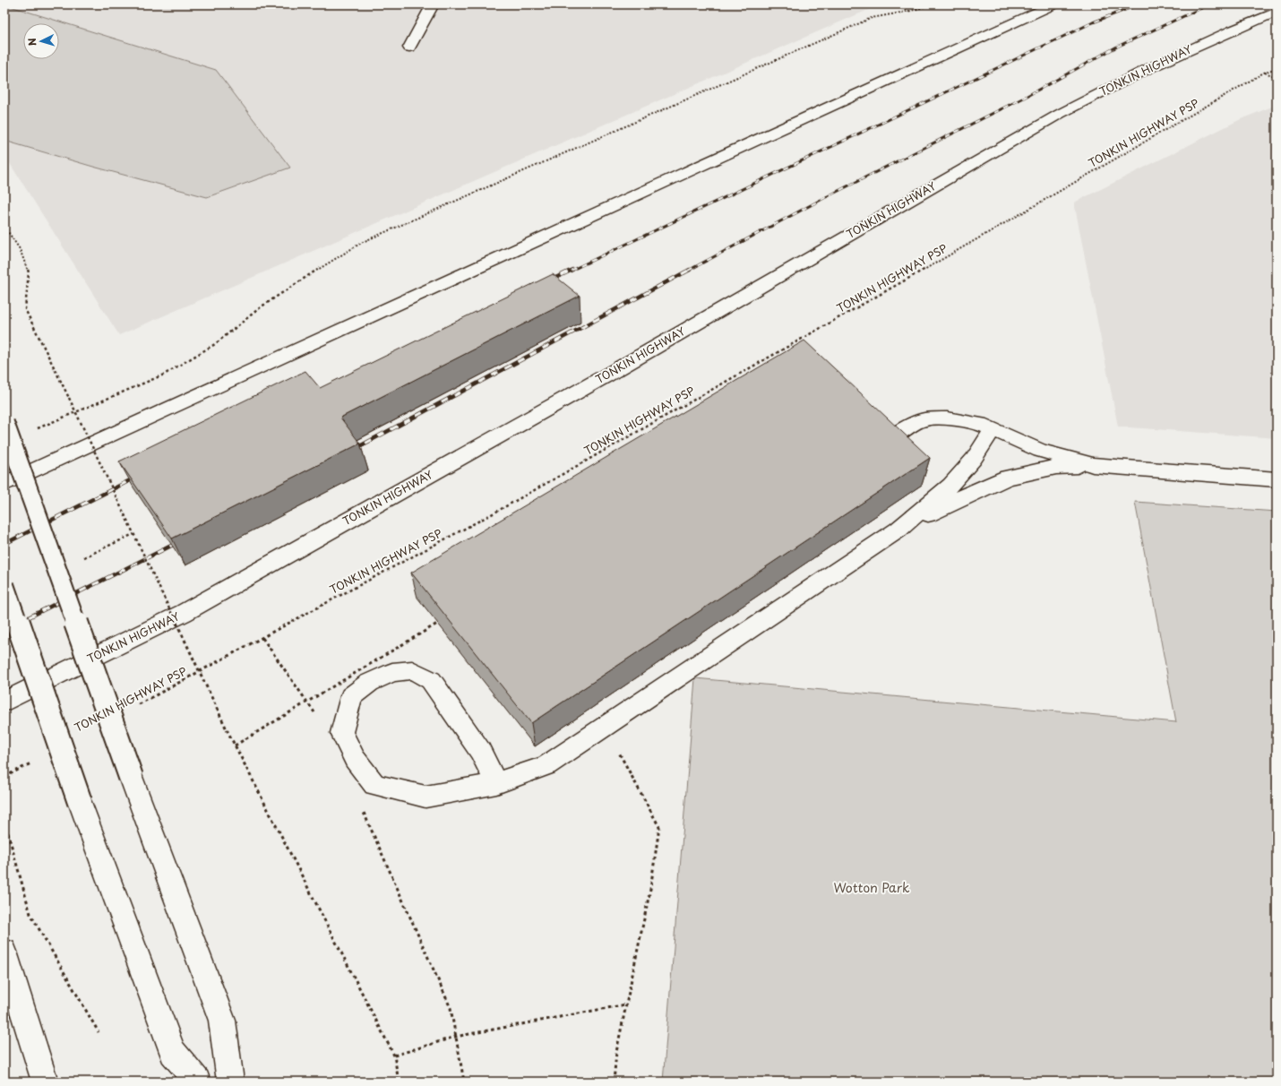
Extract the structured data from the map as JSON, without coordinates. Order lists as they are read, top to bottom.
{
  "streets": {
    "main road": ["TONKIN HIGHWAY"],
    "path": ["TONKIN HIGHWAY PSP"]
  },
  "parks": ["Wotton Park"],
  "north": "left"
}
